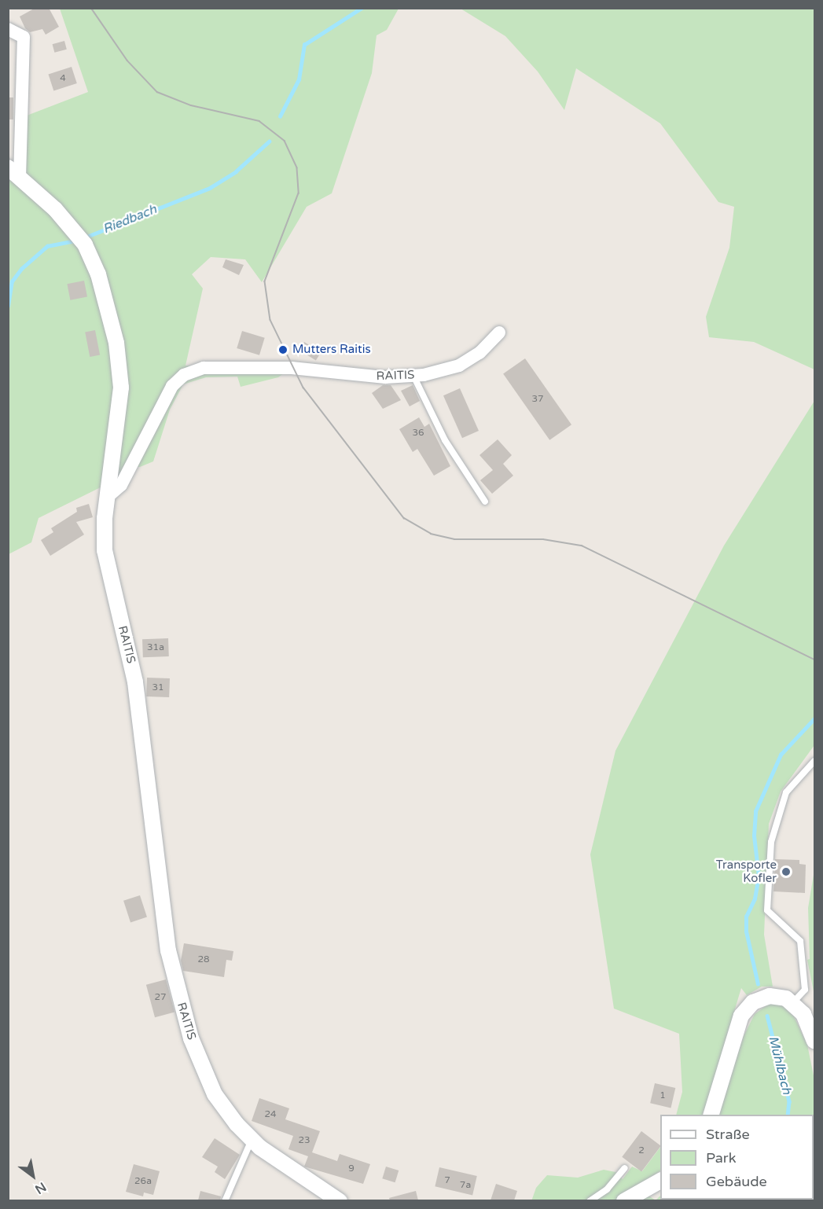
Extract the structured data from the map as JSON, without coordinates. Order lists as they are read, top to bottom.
{
  "streets": {
    "street": ["RAITIS"]
  },
  "water": ["Riedbach", "Mühlbach"],
  "places": ["Mutters Raitis", "Transporte Kofler"],
  "house_numbers": [
    "4",
    "37",
    "36",
    "31a",
    "31",
    "28",
    "27",
    "1",
    "24",
    "23",
    "2",
    "9",
    "7",
    "26a",
    "7a"
  ],
  "legend": ["Straße", "Park", "Gebäude"],
  "north": "bottom right"
}
